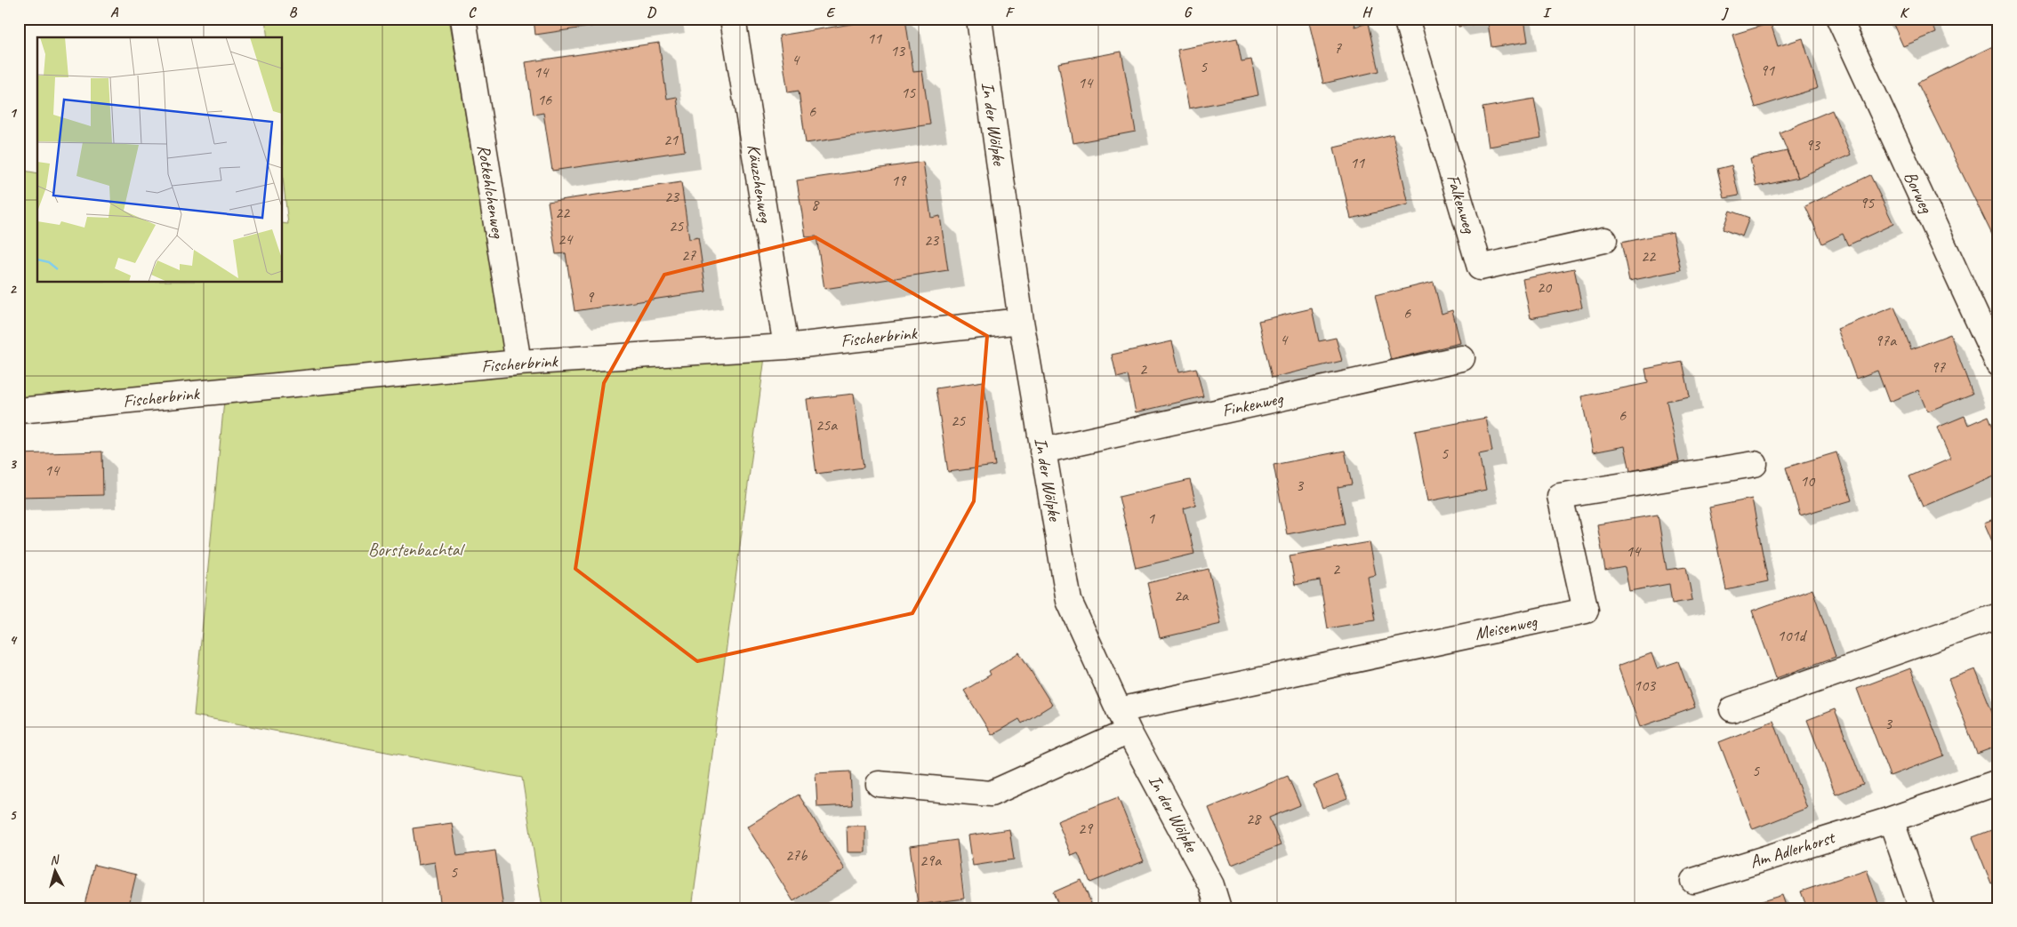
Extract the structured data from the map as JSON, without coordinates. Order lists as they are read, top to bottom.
{
  "streets": {
    "street": [
      "In der Wölpke",
      "Käuzchenweg",
      "Rotkehlchenweg",
      "Borweg",
      "Falkenweg",
      "Fischerbrink",
      "Finkenweg",
      "Meisenweg",
      "Am Adlerhorst"
    ]
  },
  "crossings": [
    ["In der Wölpke", "Fischerbrink"],
    ["In der Wölpke", "Finkenweg"],
    ["In der Wölpke", "Meisenweg"],
    ["Käuzchenweg", "Fischerbrink"],
    ["Rotkehlchenweg", "Fischerbrink"]
  ],
  "parks": ["Borstenbachtal"],
  "house_numbers": [
    "11",
    "7",
    "13",
    "4",
    "5",
    "91",
    "14",
    "14",
    "15",
    "16",
    "6",
    "21",
    "93",
    "11",
    "19",
    "23",
    "95",
    "8",
    "22",
    "25",
    "24",
    "23",
    "27",
    "22",
    "20",
    "9",
    "6",
    "4",
    "97a",
    "97",
    "2",
    "6",
    "25",
    "25a",
    "5",
    "14",
    "10",
    "3",
    "1",
    "14",
    "2",
    "2a",
    "101d",
    "103",
    "3",
    "5",
    "28",
    "29",
    "27b",
    "29a",
    "5"
  ],
  "north": "top",
  "grid": {
    "columns": [
      "A",
      "B",
      "C",
      "D",
      "E",
      "F",
      "G",
      "H",
      "I",
      "J",
      "K"
    ],
    "rows": [
      "1",
      "2",
      "3",
      "4",
      "5"
    ]
  }
}
